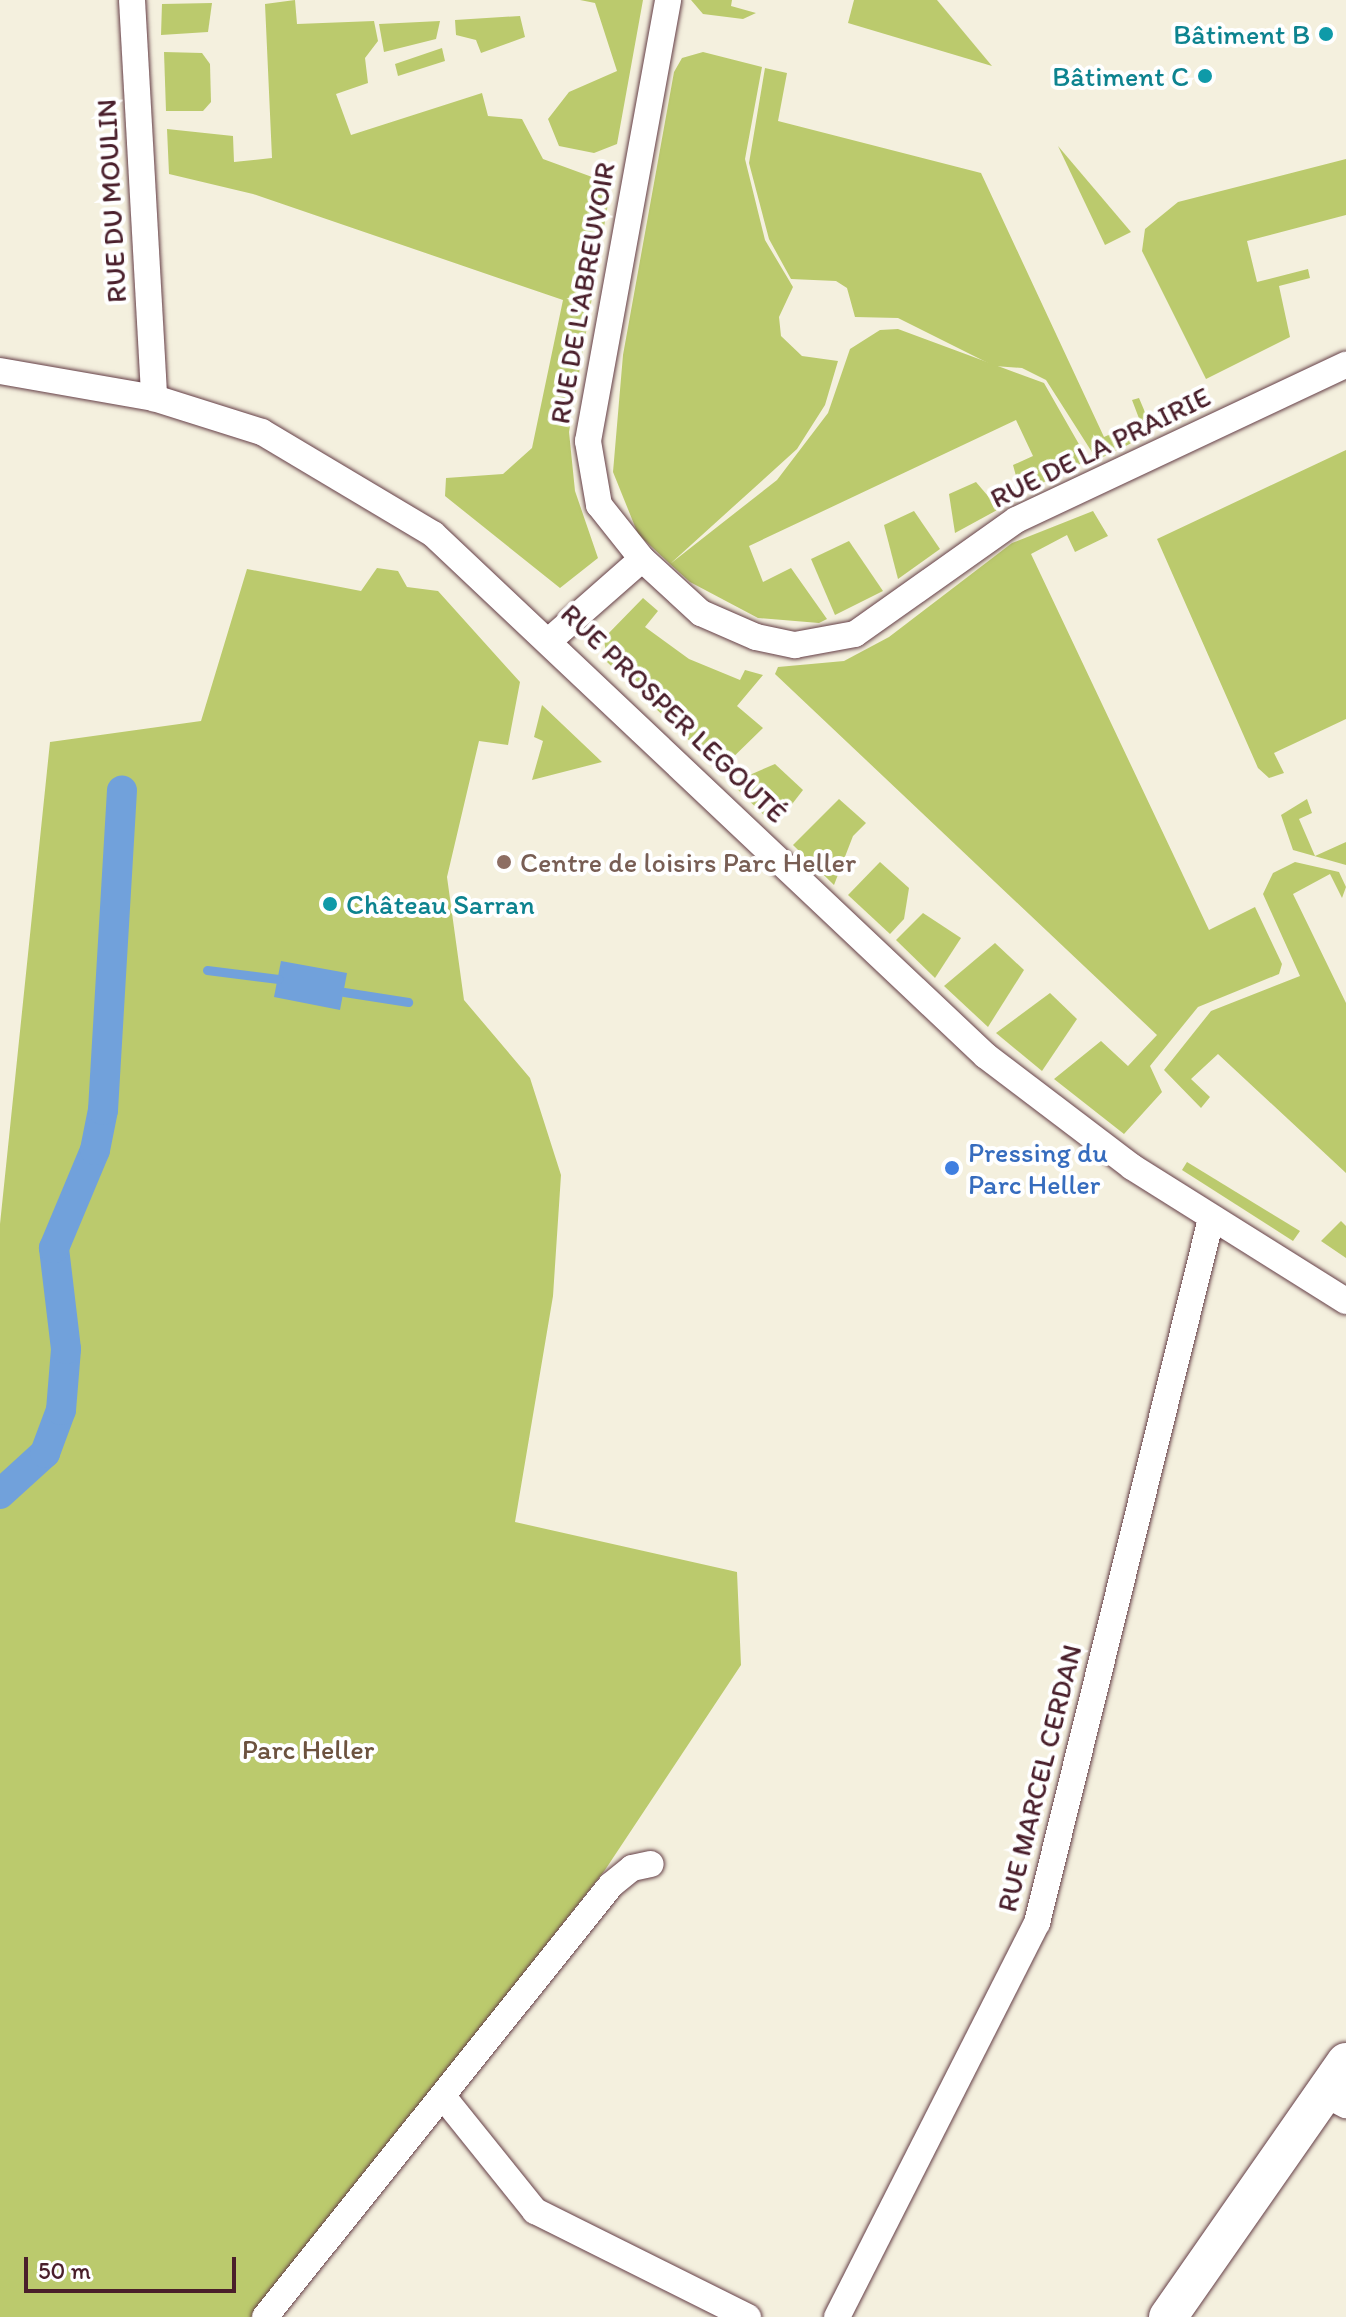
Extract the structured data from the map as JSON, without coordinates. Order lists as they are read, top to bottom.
{
  "streets": {
    "street": [
      "RUE DU MOULIN",
      "RUE DE L'ABREUVOIR",
      "RUE DE LA PRAIRIE",
      "RUE PROSPER LEGOUTÉ",
      "RUE MARCEL CERDAN"
    ]
  },
  "crossings": [
    ["RUE DU MOULIN", "RUE PROSPER LEGOUTÉ"],
    ["RUE DE L'ABREUVOIR", "RUE DE LA PRAIRIE"],
    ["RUE PROSPER LEGOUTÉ", "RUE MARCEL CERDAN"]
  ],
  "parks": ["Parc Heller"],
  "places": [
    "Bâtiment B",
    "Bâtiment C",
    "Centre de loisirs Parc Heller",
    "Château Sarran",
    "Pressing du Parc Heller"
  ],
  "scale_bar": "50 m"
}
